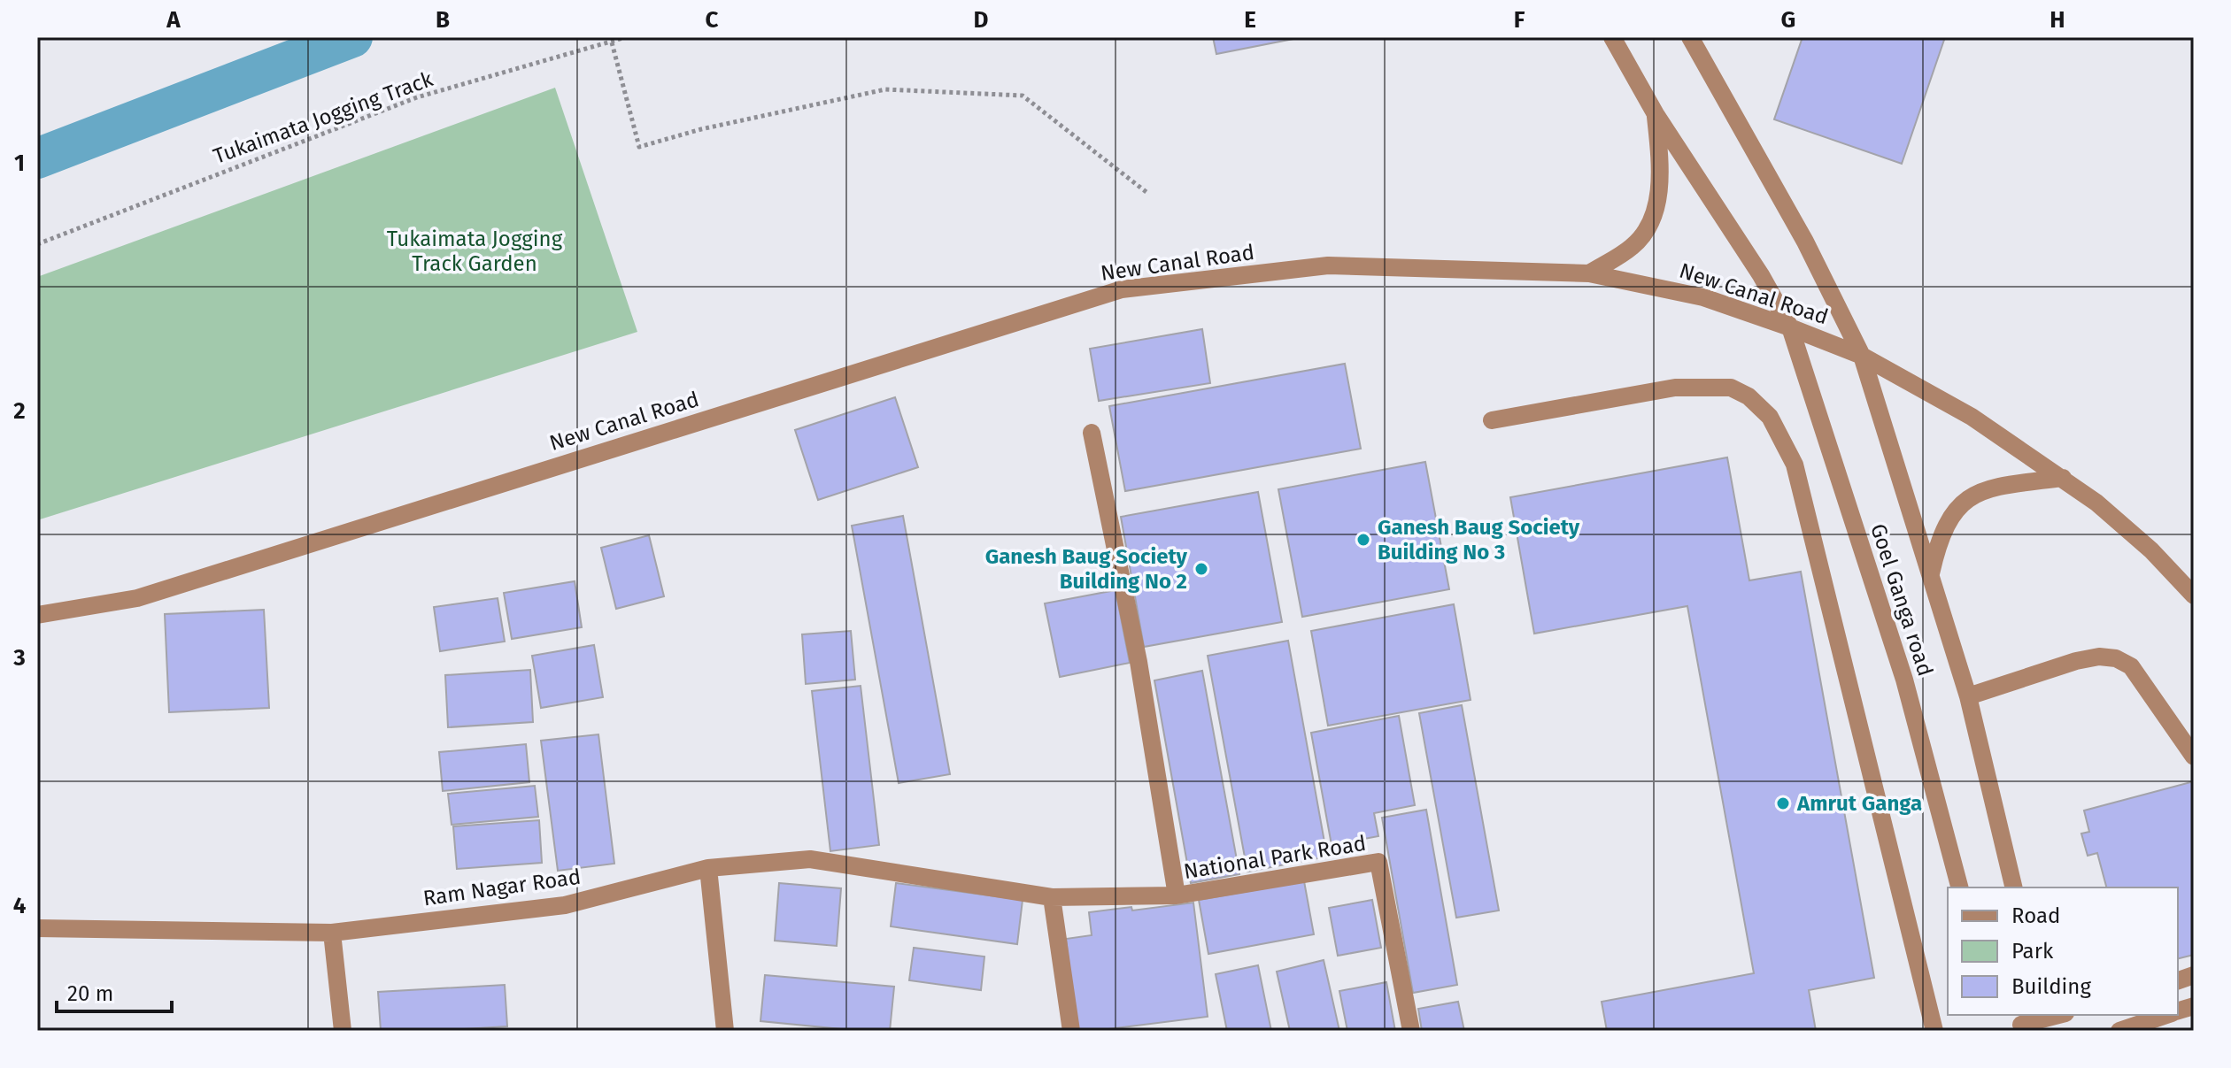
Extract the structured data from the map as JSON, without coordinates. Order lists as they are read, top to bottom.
{
  "streets": {
    "street": [
      "New Canal Road",
      "Goel Ganga road",
      "National Park Road",
      "Ram Nagar Road"
    ],
    "path": ["Tukaimata Jogging Track"]
  },
  "crossings": [
    ["New Canal Road", "Goel Ganga road"],
    ["National Park Road", "Ram Nagar Road"]
  ],
  "parks": ["Tukaimata Jogging Track Garden"],
  "places": ["Ganesh Baug Society Building No 3", "Ganesh Baug Society Building No 2", "Amrut Ganga"],
  "legend": ["Road", "Park", "Building"],
  "scale_bar": "20 m",
  "grid": {
    "columns": [
      "A",
      "B",
      "C",
      "D",
      "E",
      "F",
      "G",
      "H"
    ],
    "rows": [
      "1",
      "2",
      "3",
      "4"
    ]
  }
}
